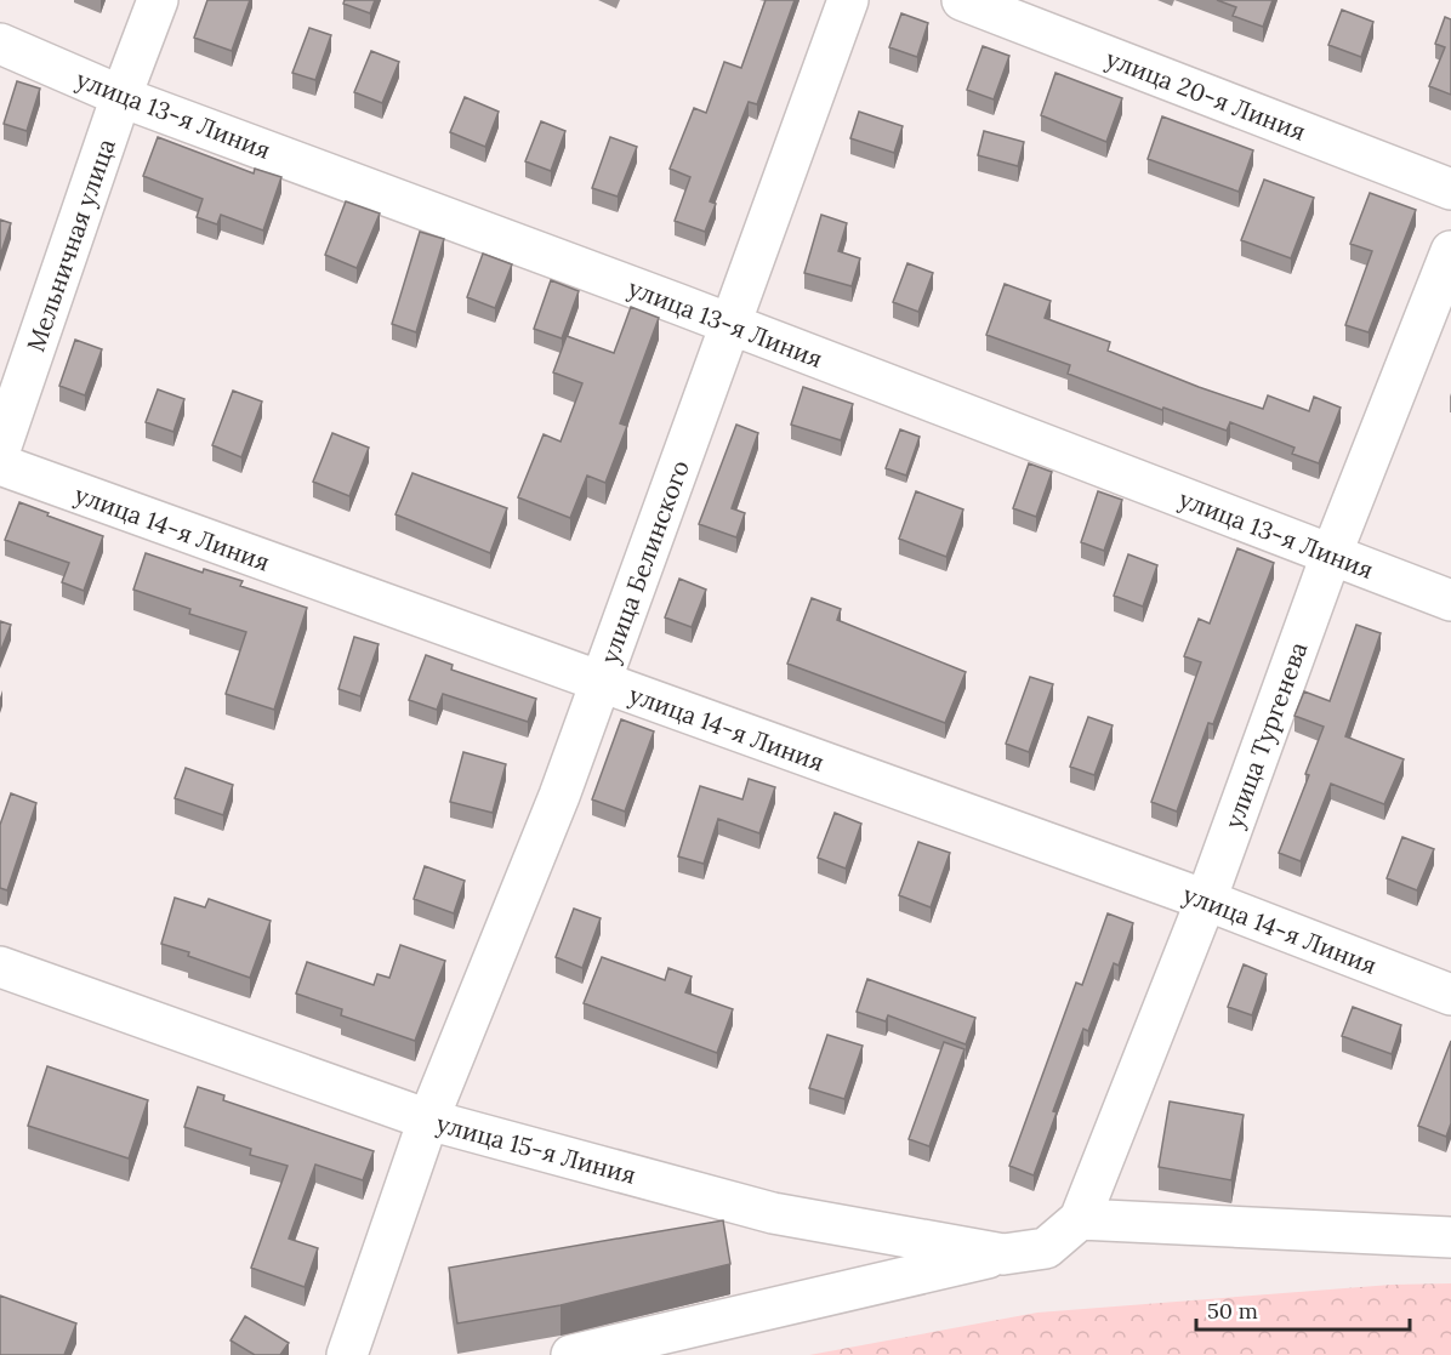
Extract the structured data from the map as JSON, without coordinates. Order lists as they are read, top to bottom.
{
  "streets": {
    "street": [
      "улица 20-я Линия",
      "улица 13-я Линия",
      "Мельничная улица",
      "улица 14-я Линия",
      "улица Белинского",
      "улица Тургенева",
      "улица 15-я Линия"
    ]
  },
  "crossings": [
    ["улица 13-я Линия", "Мельничная улица"],
    ["улица 13-я Линия", "улица Белинского"],
    ["улица 13-я Линия", "улица Тургенева"],
    ["улица 14-я Линия", "улица Белинского"],
    ["улица 14-я Линия", "улица Тургенева"],
    ["улица Белинского", "улица 15-я Линия"],
    ["улица Тургенева", "улица 15-я Линия"]
  ],
  "scale_bar": "50 m"
}
